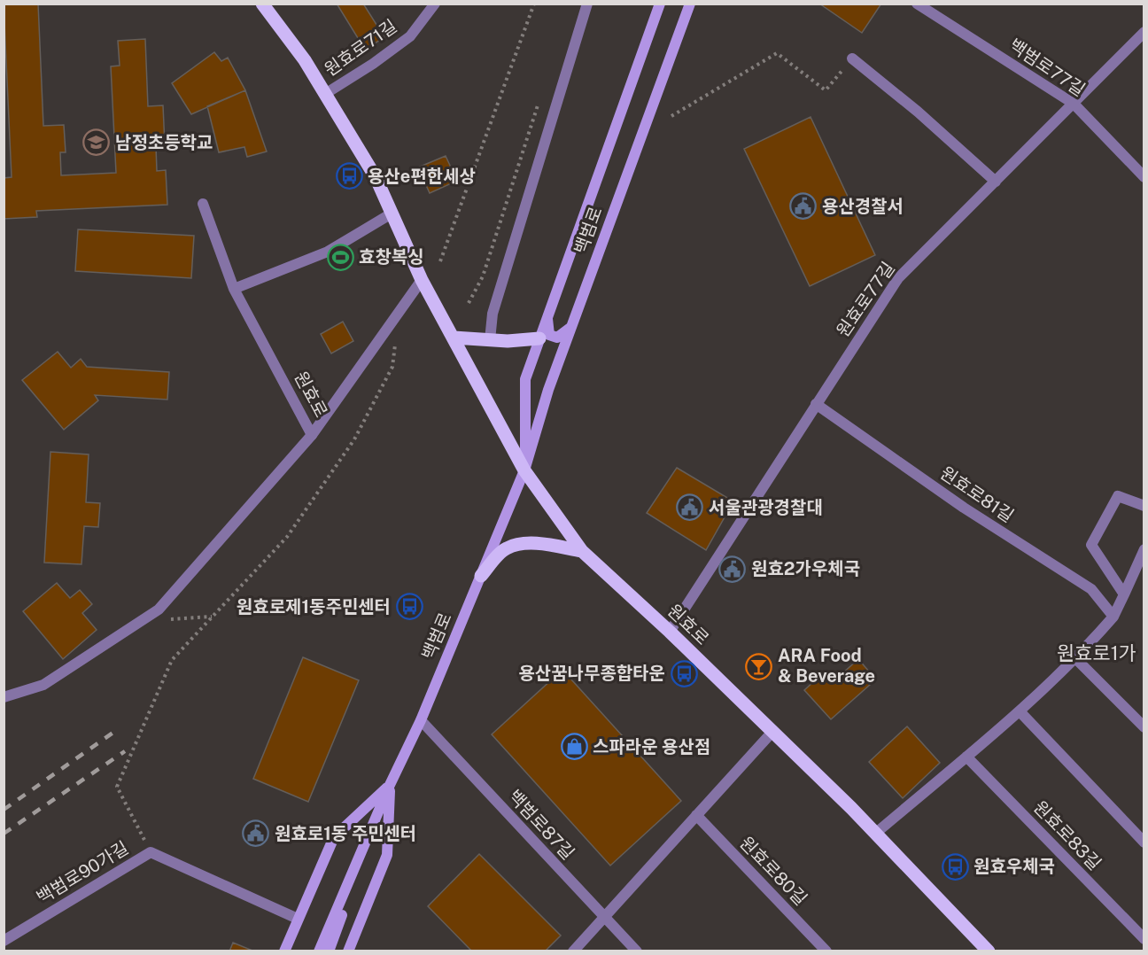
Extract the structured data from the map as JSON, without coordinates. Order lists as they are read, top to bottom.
{
  "streets": {
    "main road": ["백범로", "원효로"],
    "street": [
      "원효로71길",
      "백범로77길",
      "원효로77길",
      "원효로81길",
      "백범로87길",
      "원효로83길",
      "원효로80길",
      "백범로90가길"
    ]
  },
  "crossings": [
    ["원효로71길", "원효로"],
    ["백범로77길", "원효로77길"],
    ["백범로", "원효로"],
    ["백범로", "백범로87길"],
    ["원효로77길", "원효로"],
    ["원효로77길", "원효로81길"]
  ],
  "districts": ["원효로1가"],
  "places": {
    "school or university": ["남정초등학교"],
    "bus stop": [
      "용산e편한세상",
      "원효로제1동주민센터",
      "용산꿈나무종합타운",
      "원효우체국"
    ],
    "public building": [
      "용산경찰서",
      "서울관광경찰대",
      "원효2가우체국",
      "원효로1동 주민센터"
    ],
    "sports": ["효창복싱"],
    "bar": ["ARA Food & Beverage"],
    "shop": ["스파라운 용산점"]
  }
}
